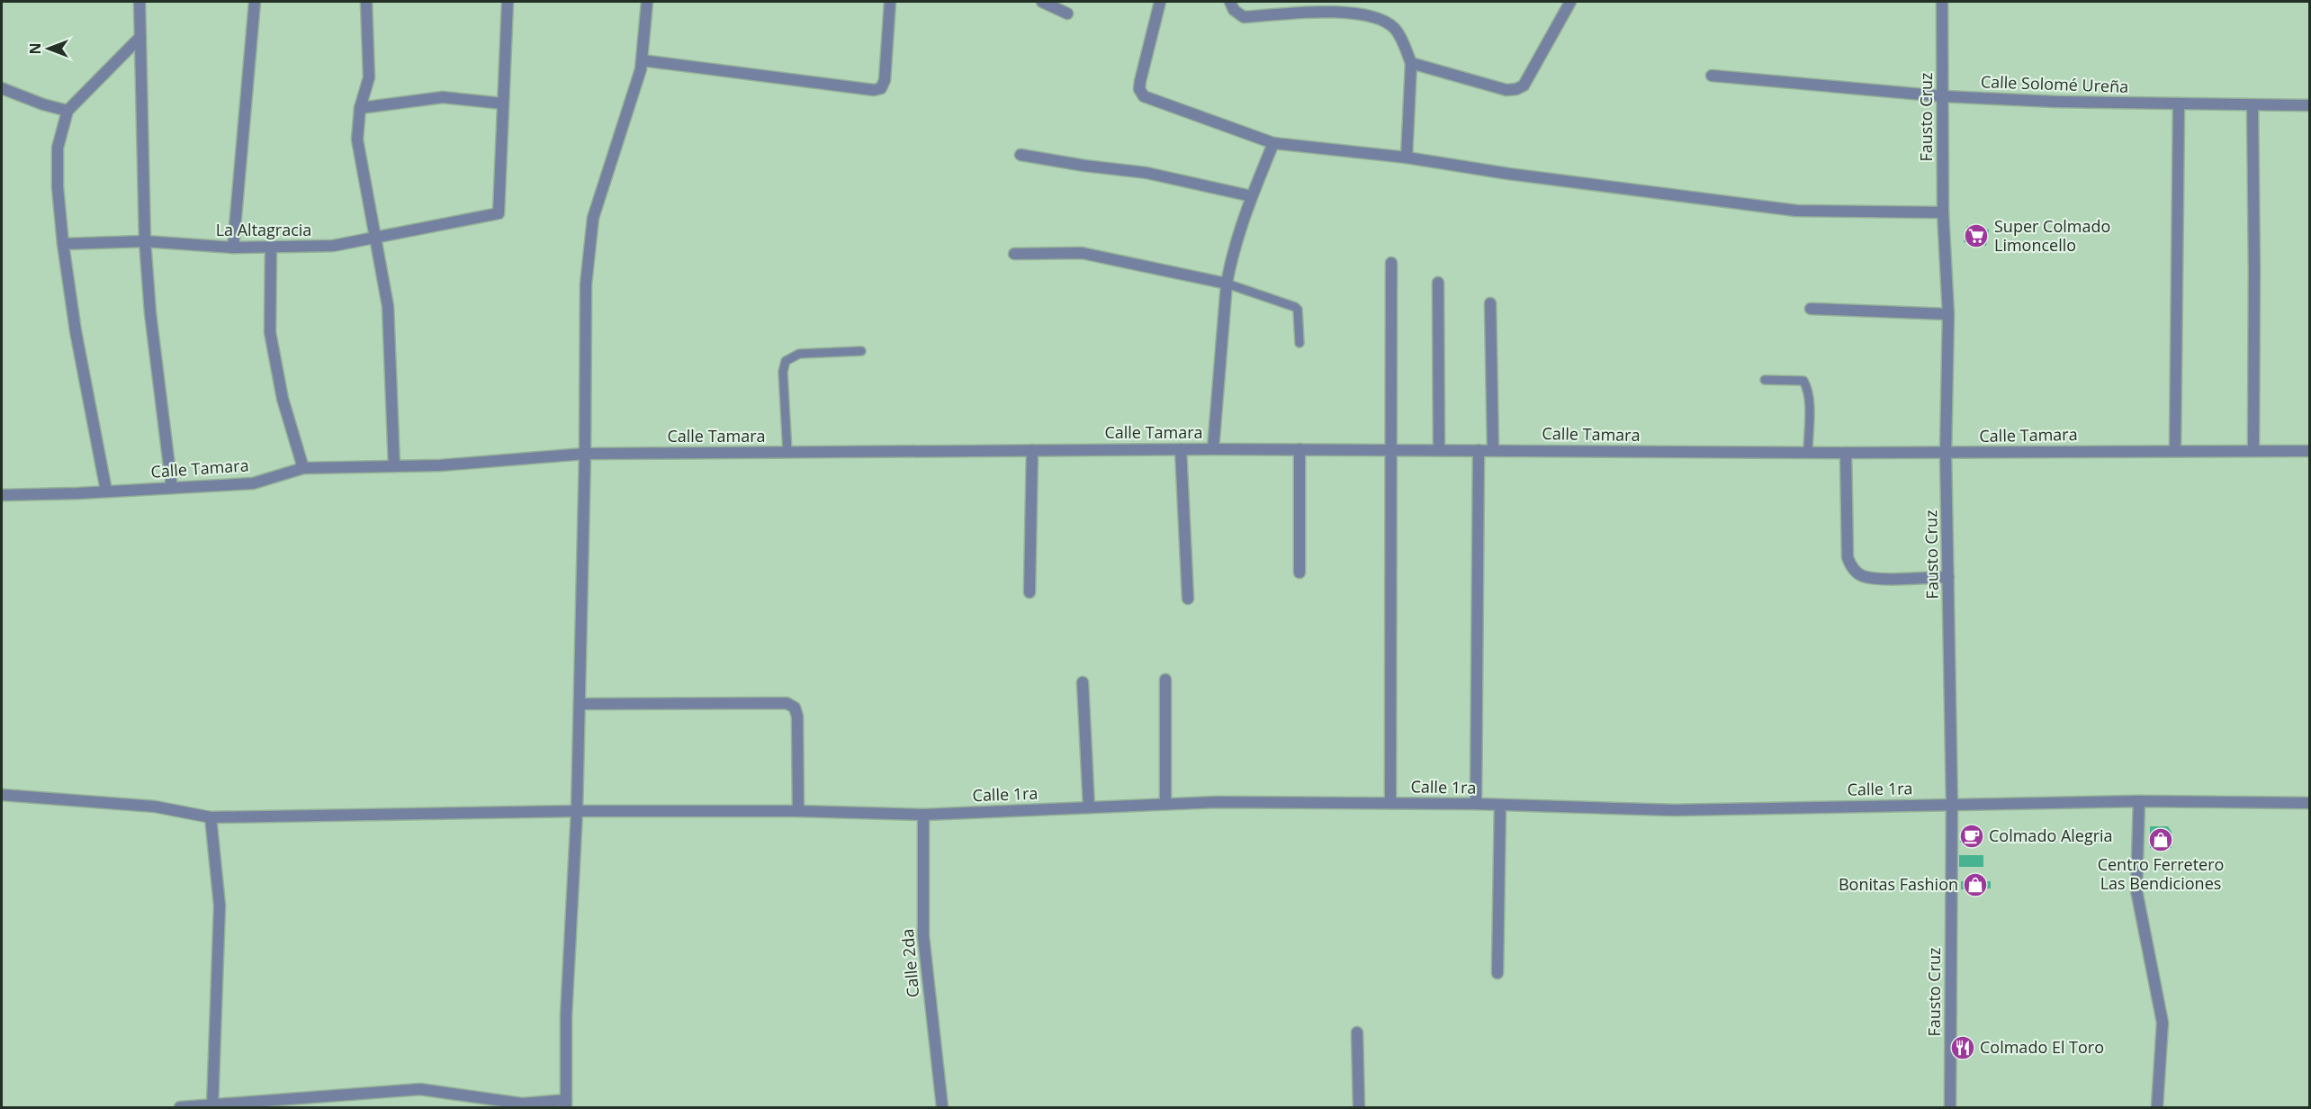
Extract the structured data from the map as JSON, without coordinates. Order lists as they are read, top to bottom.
{
  "streets": {
    "street": [
      "Calle Solomé Ureña",
      "Fausto Cruz",
      "La Altagracia",
      "Calle Tamara",
      "Calle 1ra",
      "Calle 2da"
    ]
  },
  "crossings": [
    ["Calle Solomé Ureña", "Fausto Cruz"],
    ["Fausto Cruz", "Calle Tamara"],
    ["Fausto Cruz", "Calle 1ra"],
    ["Calle 1ra", "Calle 2da"]
  ],
  "places": {
    "supermarket": ["Super Colmado Limoncello"],
    "cafe": ["Colmado Alegria"],
    "shop": ["Centro Ferretero Las Bendiciones", "Bonitas Fashion"],
    "restaurant": ["Colmado El Toro"]
  },
  "north": "left"
}
